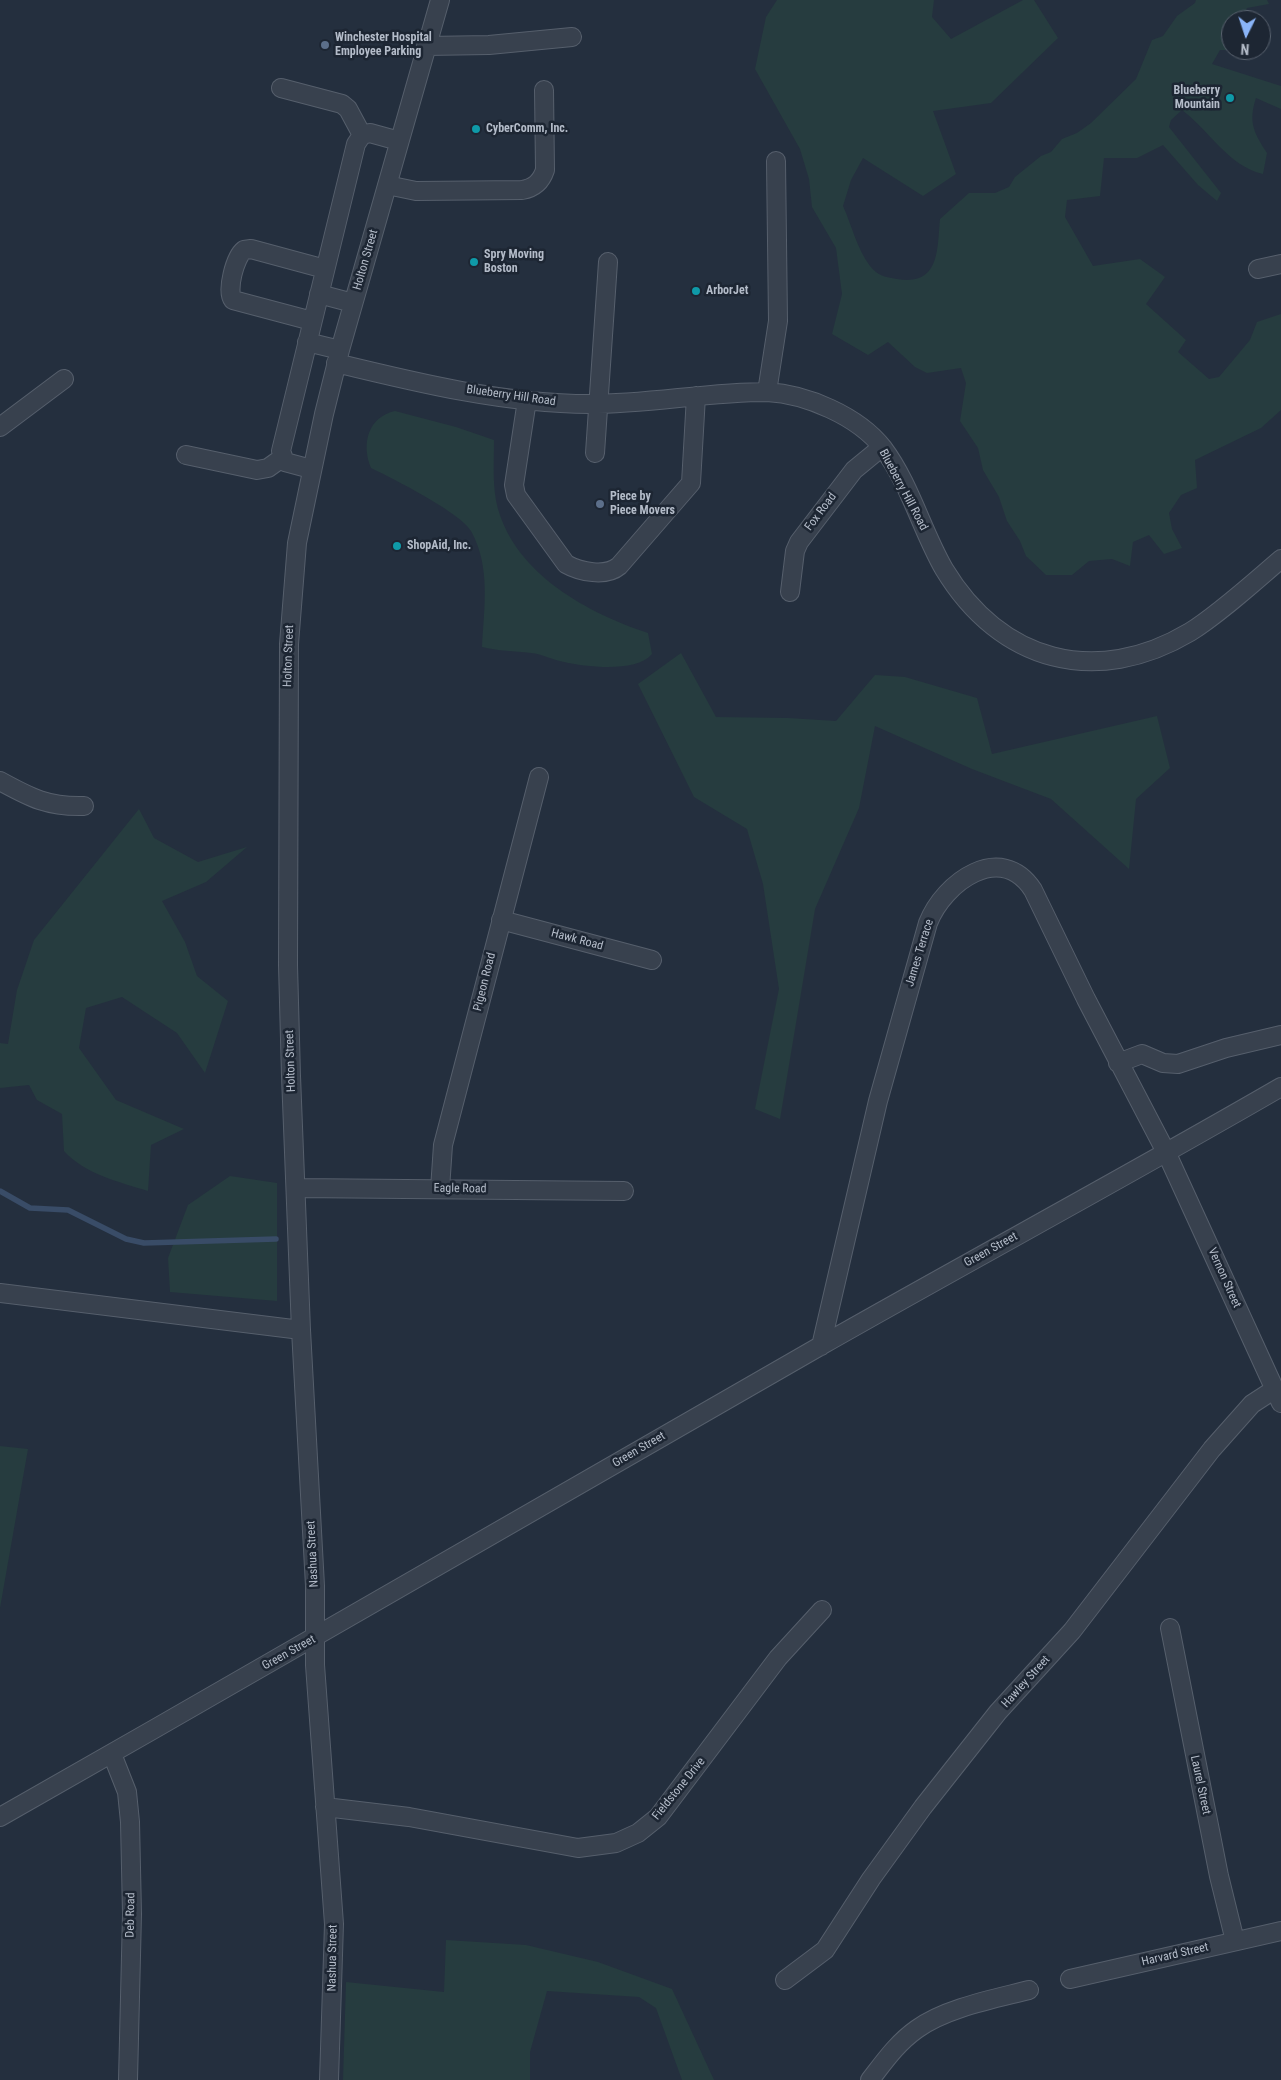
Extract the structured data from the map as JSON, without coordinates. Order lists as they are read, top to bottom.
{
  "streets": {
    "street": [
      "Holton Street",
      "Blueberry Hill Road",
      "Fox Road",
      "Hawk Road",
      "James Terrace",
      "Pigeon Road",
      "Eagle Road",
      "Green Street",
      "Vernon Street",
      "Nashua Street",
      "Hawley Street",
      "Laurel Street",
      "Fieldstone Drive",
      "Deb Road",
      "Harvard Street"
    ]
  },
  "crossings": [
    ["Holton Street", "Blueberry Hill Road"],
    ["Holton Street", "Eagle Road"],
    ["Holton Street", "Nashua Street"],
    ["Blueberry Hill Road", "Fox Road"],
    ["Hawk Road", "Pigeon Road"],
    ["James Terrace", "Green Street"],
    ["James Terrace", "Vernon Street"],
    ["Pigeon Road", "Eagle Road"],
    ["Green Street", "Vernon Street"],
    ["Green Street", "Nashua Street"],
    ["Green Street", "Deb Road"],
    ["Vernon Street", "Hawley Street"],
    ["Nashua Street", "Fieldstone Drive"],
    ["Laurel Street", "Harvard Street"]
  ],
  "places": [
    "Winchester Hospital Employee Parking",
    "Blueberry Mountain",
    "CyberComm, Inc.",
    "Spry Moving Boston",
    "ArborJet",
    "Piece by Piece Movers",
    "ShopAid, Inc."
  ],
  "north": "bottom"
}
